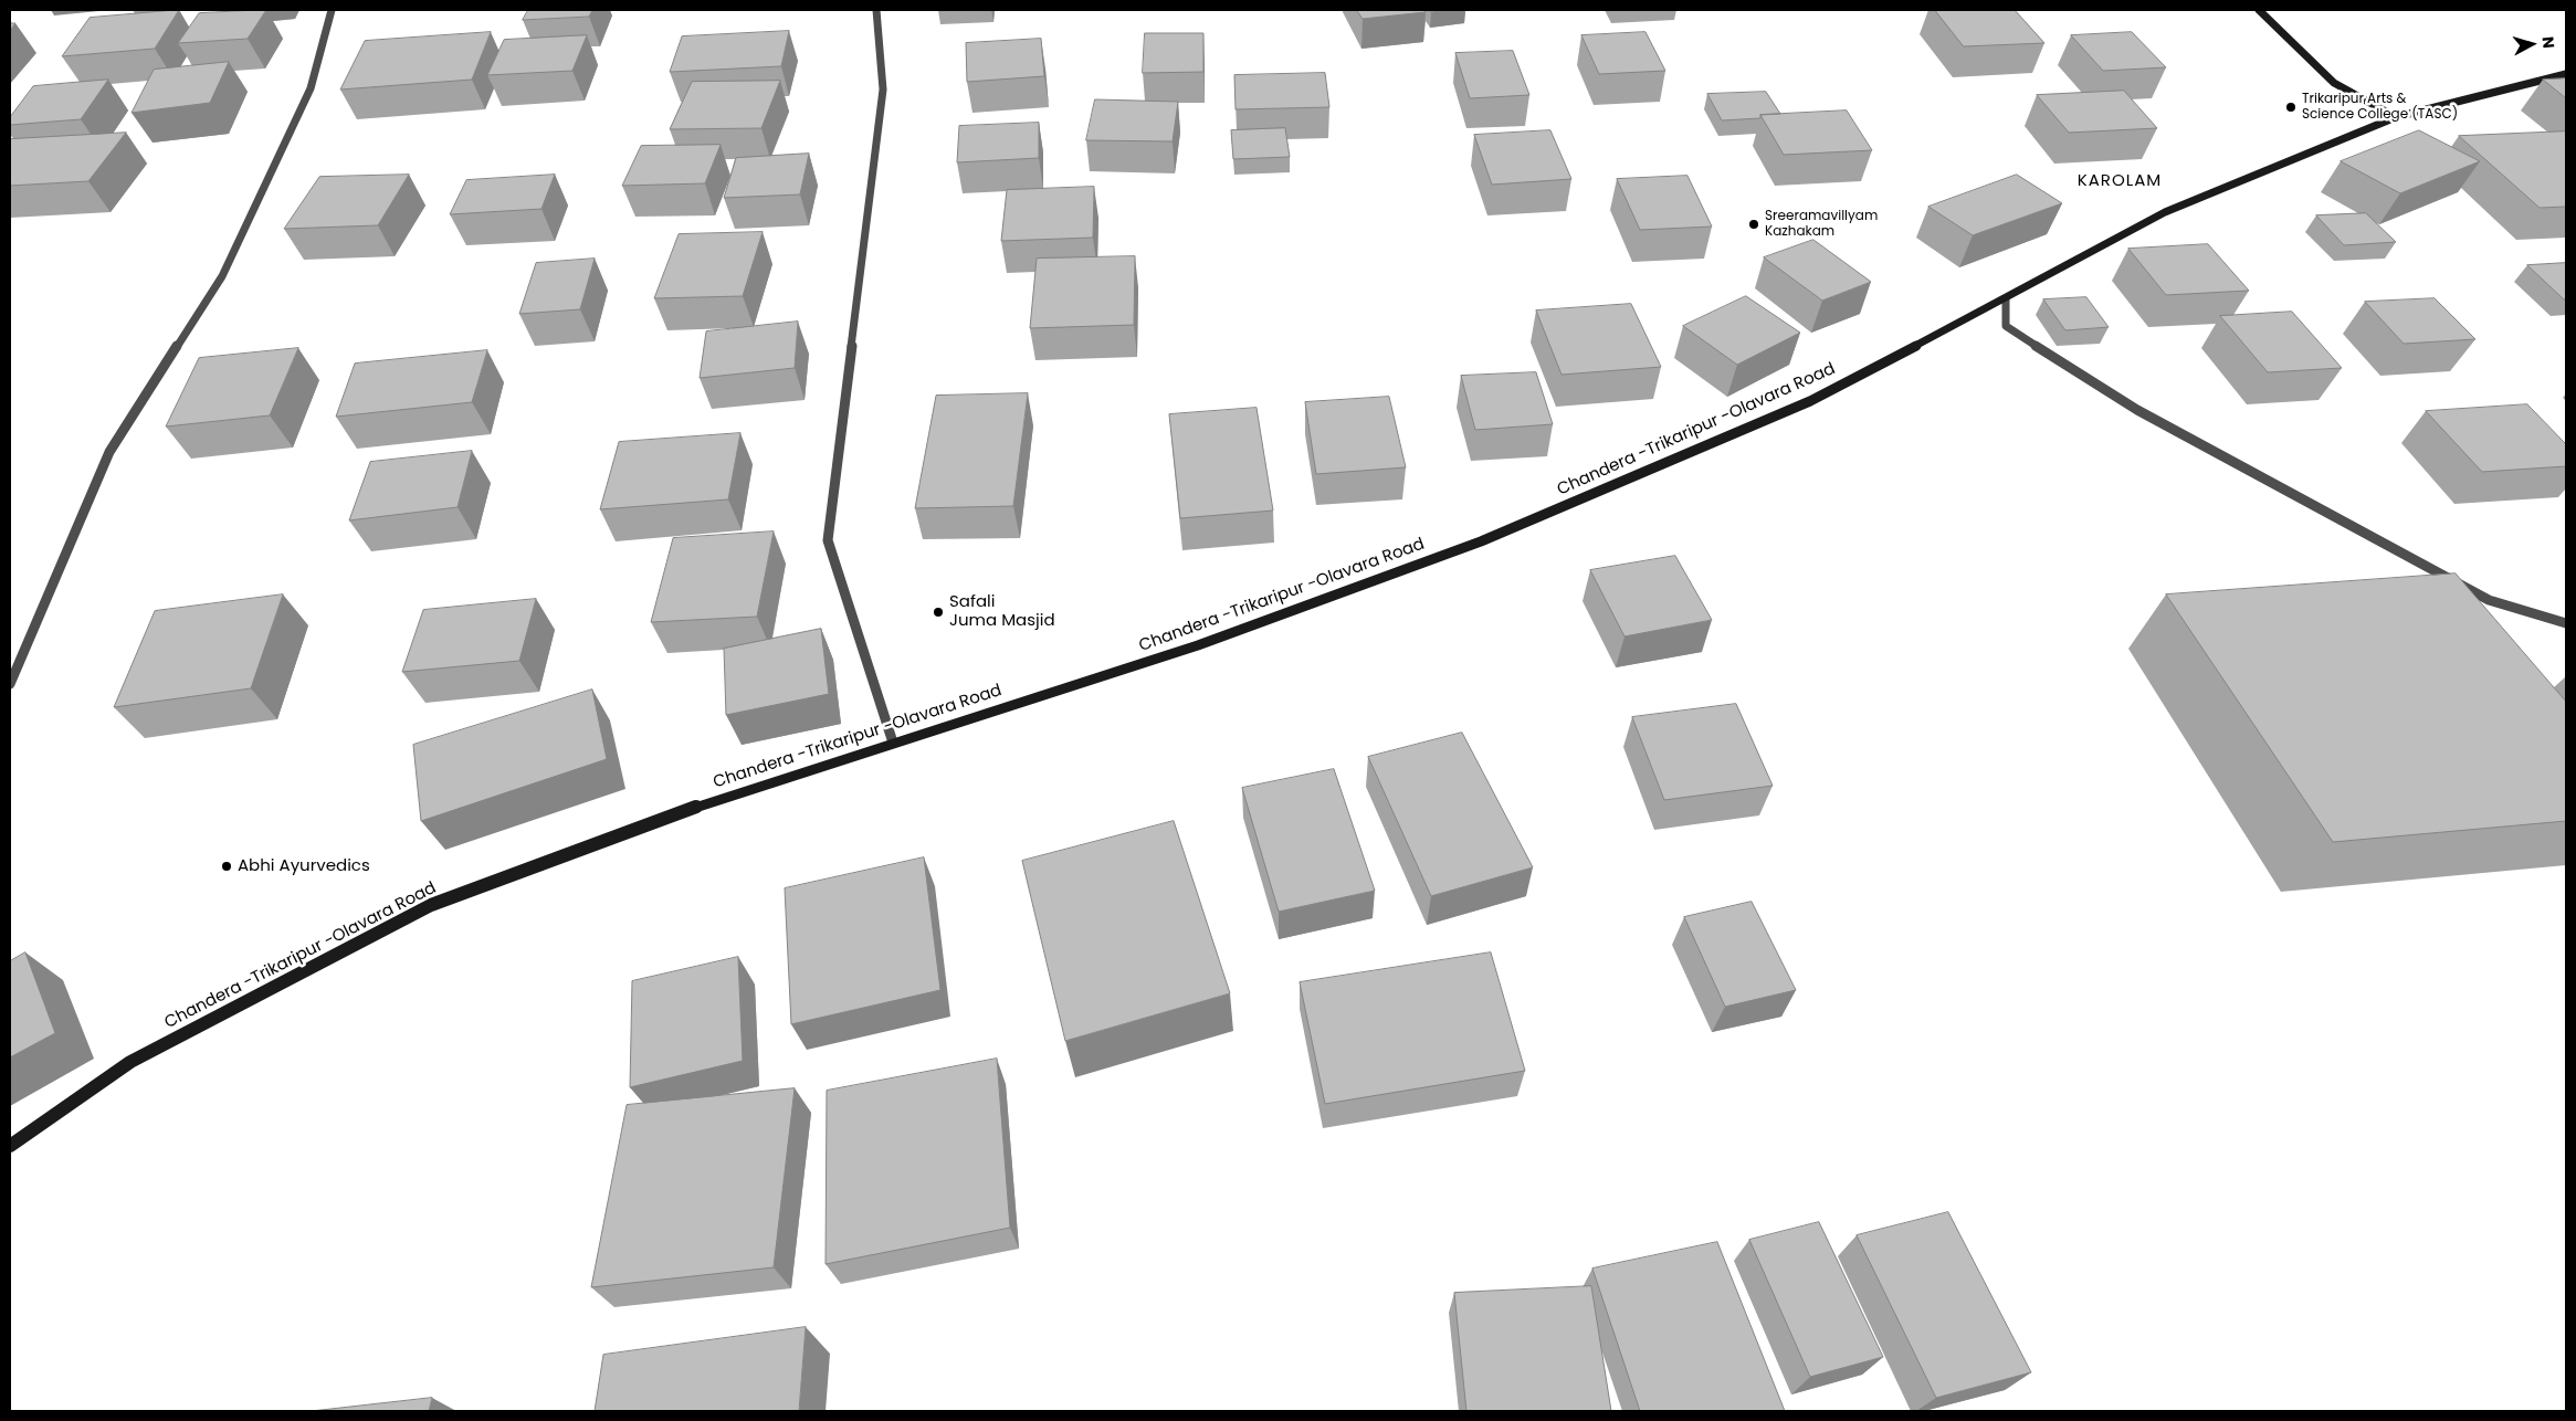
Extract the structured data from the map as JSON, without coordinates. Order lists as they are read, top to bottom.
{
  "streets": {
    "main road": ["Chandera -Trikaripur -Olavara Road"]
  },
  "districts": ["KAROLAM"],
  "places": [
    "Trikaripur Arts & Science College (TASC)",
    "Sreeramavillyam Kazhakam",
    "Safali Juma Masjid",
    "Abhi Ayurvedics"
  ],
  "north": "right"
}
